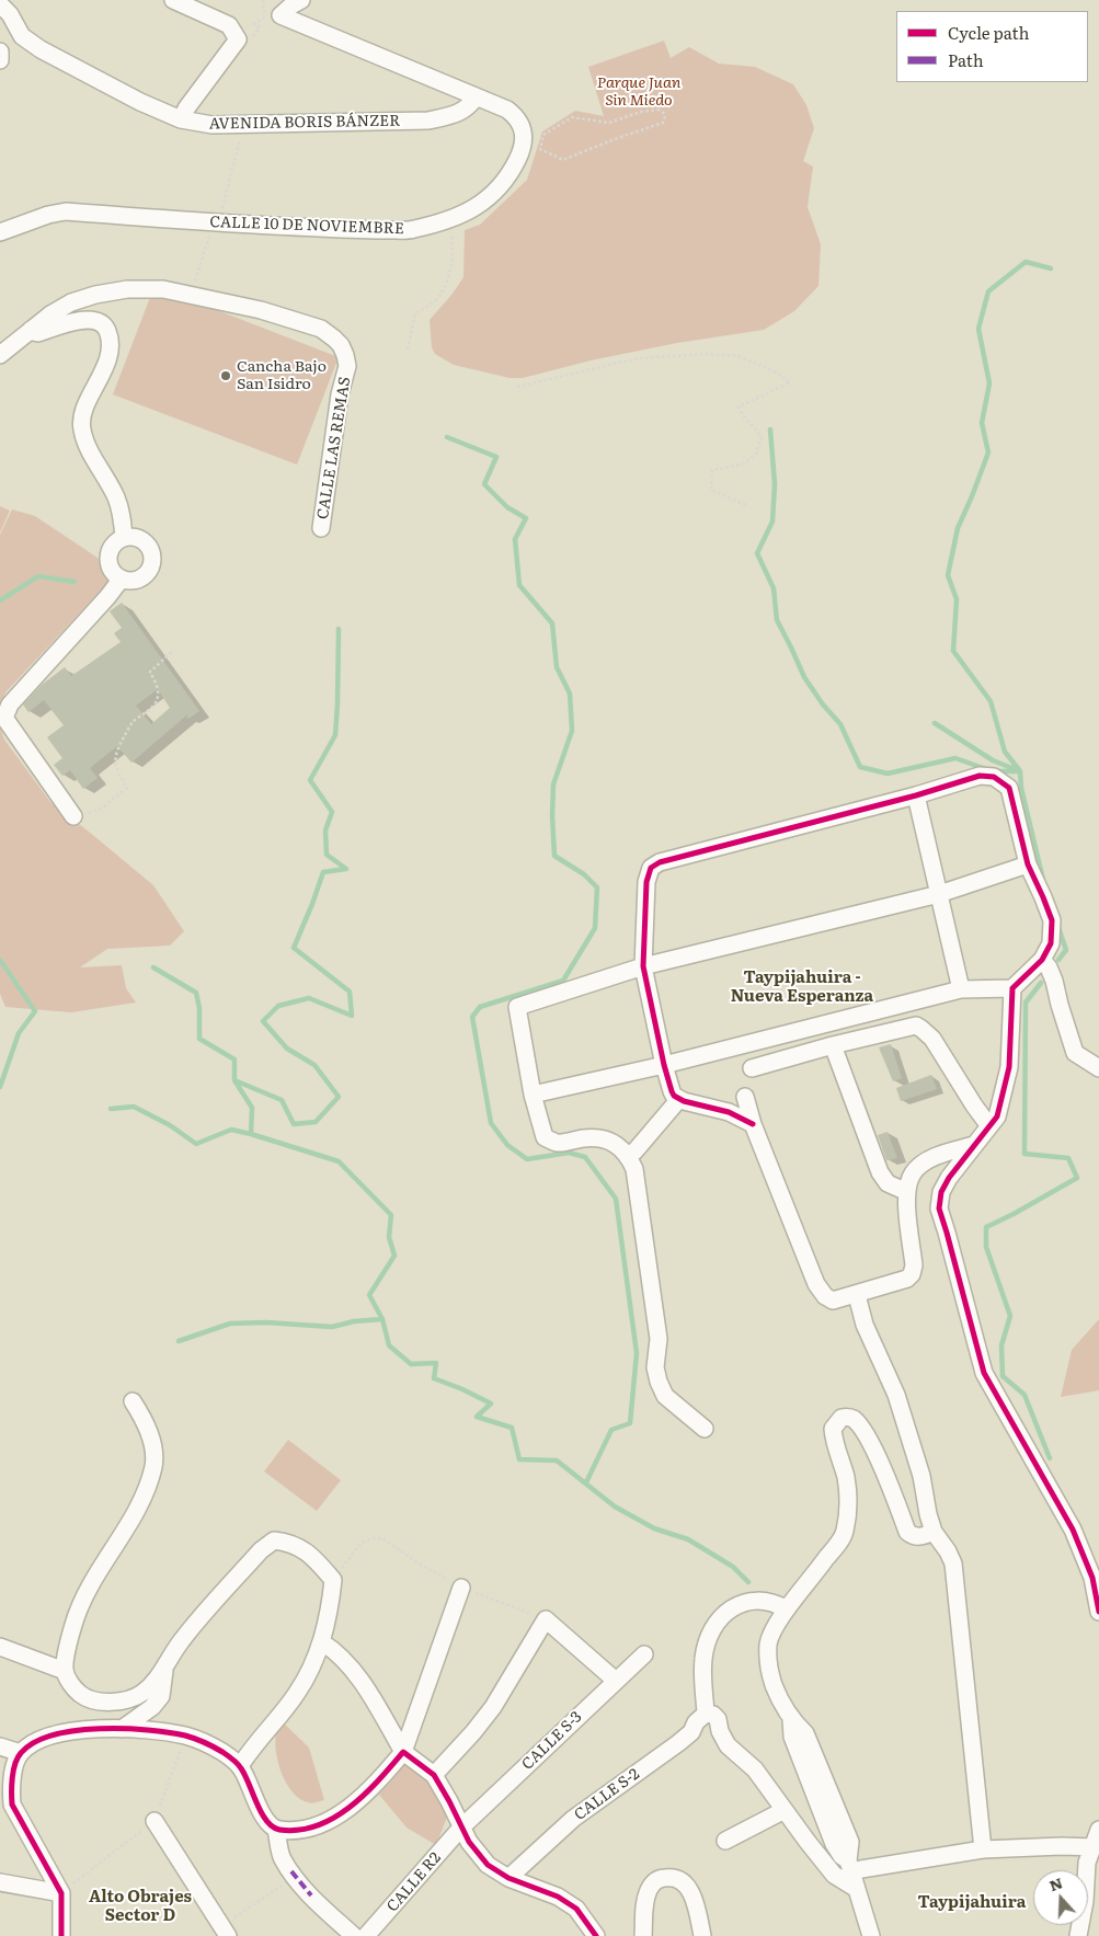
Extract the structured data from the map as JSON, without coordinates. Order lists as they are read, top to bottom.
{
  "streets": {
    "street": [
      "AVENIDA BORIS BÁNZER",
      "CALLE 10 DE NOVIEMBRE",
      "CALLE LAS REMAS",
      "CALLE S-3",
      "CALLE S-2",
      "CALLE R2"
    ]
  },
  "crossings": [
    ["AVENIDA BORIS BÁNZER", "CALLE 10 DE NOVIEMBRE"],
    ["CALLE S-3", "CALLE R2"]
  ],
  "districts": ["Taypijahuira - Nueva Esperanza", "Alto Obrajes Sector D", "Taypijahuira"],
  "parks": ["Parque Juan Sin Miedo"],
  "places": ["Cancha Bajo San Isidro"],
  "legend": ["Cycle path", "Path"],
  "north": "top"
}
